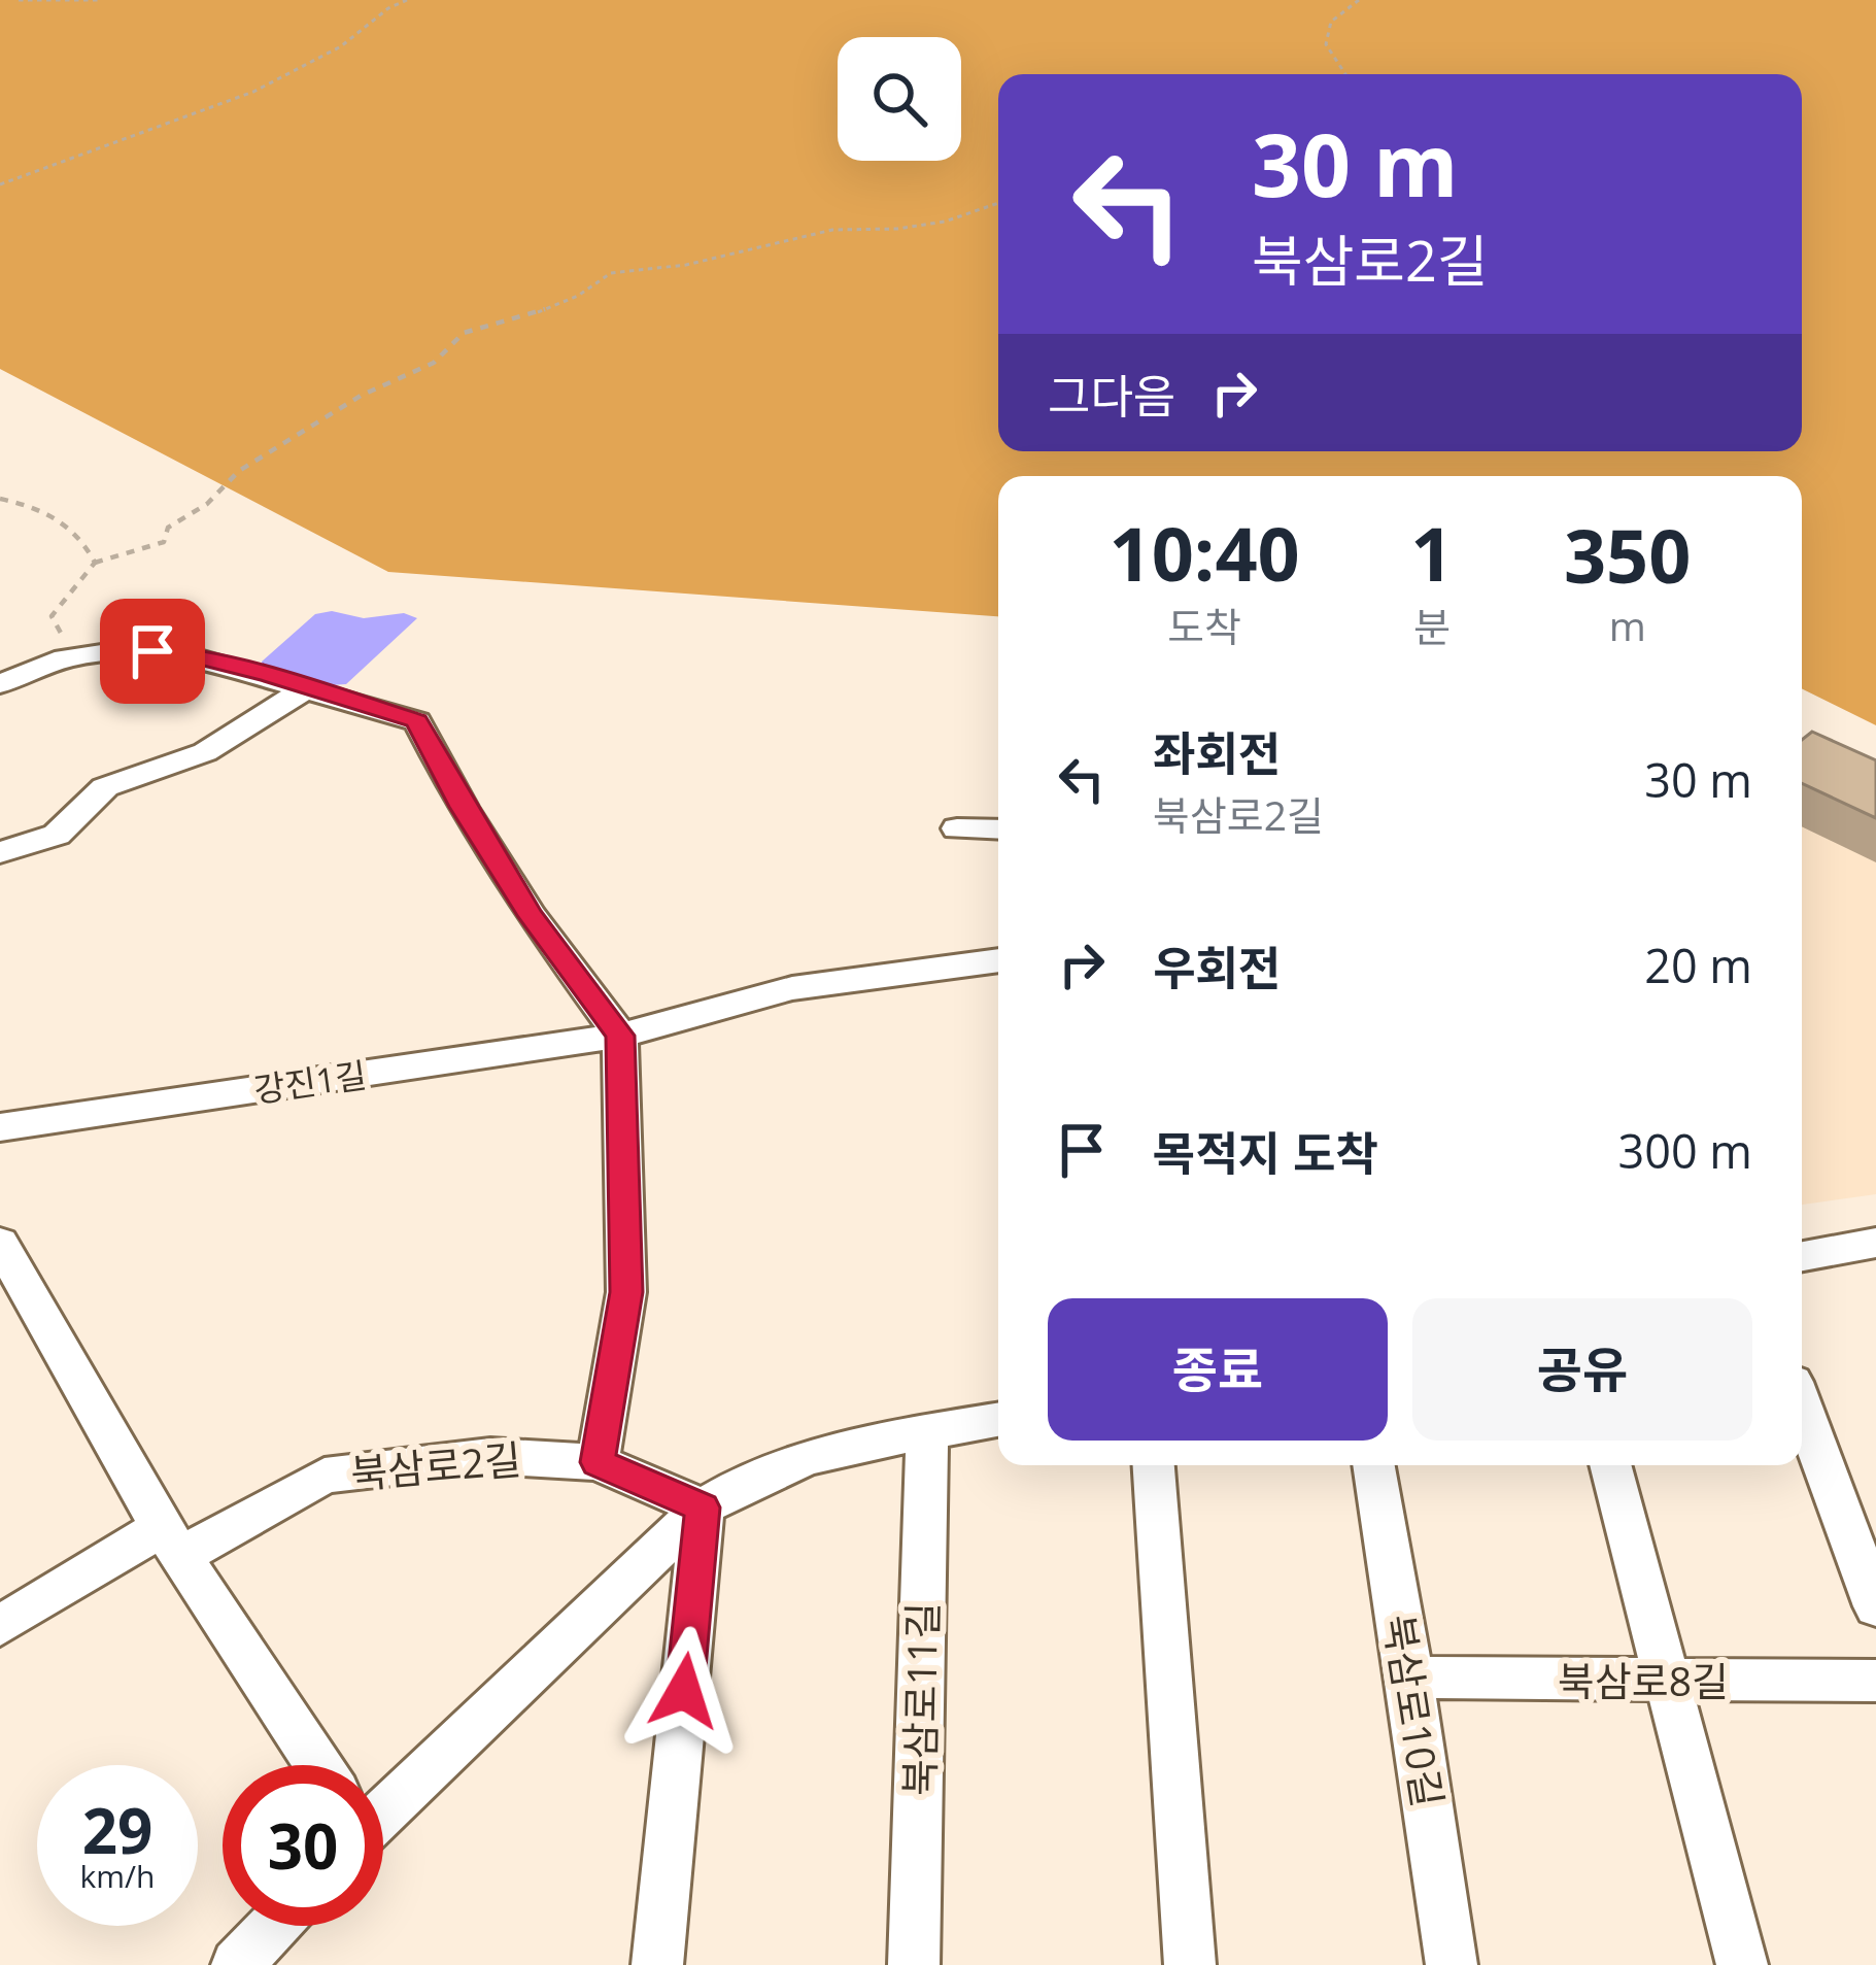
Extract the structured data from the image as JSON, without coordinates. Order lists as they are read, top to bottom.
{
  "streets": {
    "street": [
      "강진1길",
      "북삼로2길",
      "북삼로8길",
      "북삼로11길",
      "북삼로10길"
    ]
  },
  "crossings": [
    ["북삼로8길", "북삼로10길"]
  ],
  "page": {
    "turn": ["30 m", "북삼로2길"],
    "then": "그다음",
    "eta": [
      "10:40",
      "도착",
      "1",
      "분",
      "350",
      "m"
    ],
    "list": [
      {
        "name": "좌회전",
        "note": "북삼로2길",
        "value": "30 m"
      },
      {
        "name": "우회전",
        "value": "20 m"
      },
      {
        "name": "목적지 도착",
        "value": "300 m"
      }
    ],
    "buttons": ["종료", "공유"],
    "speed": "29 km/h",
    "limit": "30"
  }
}
